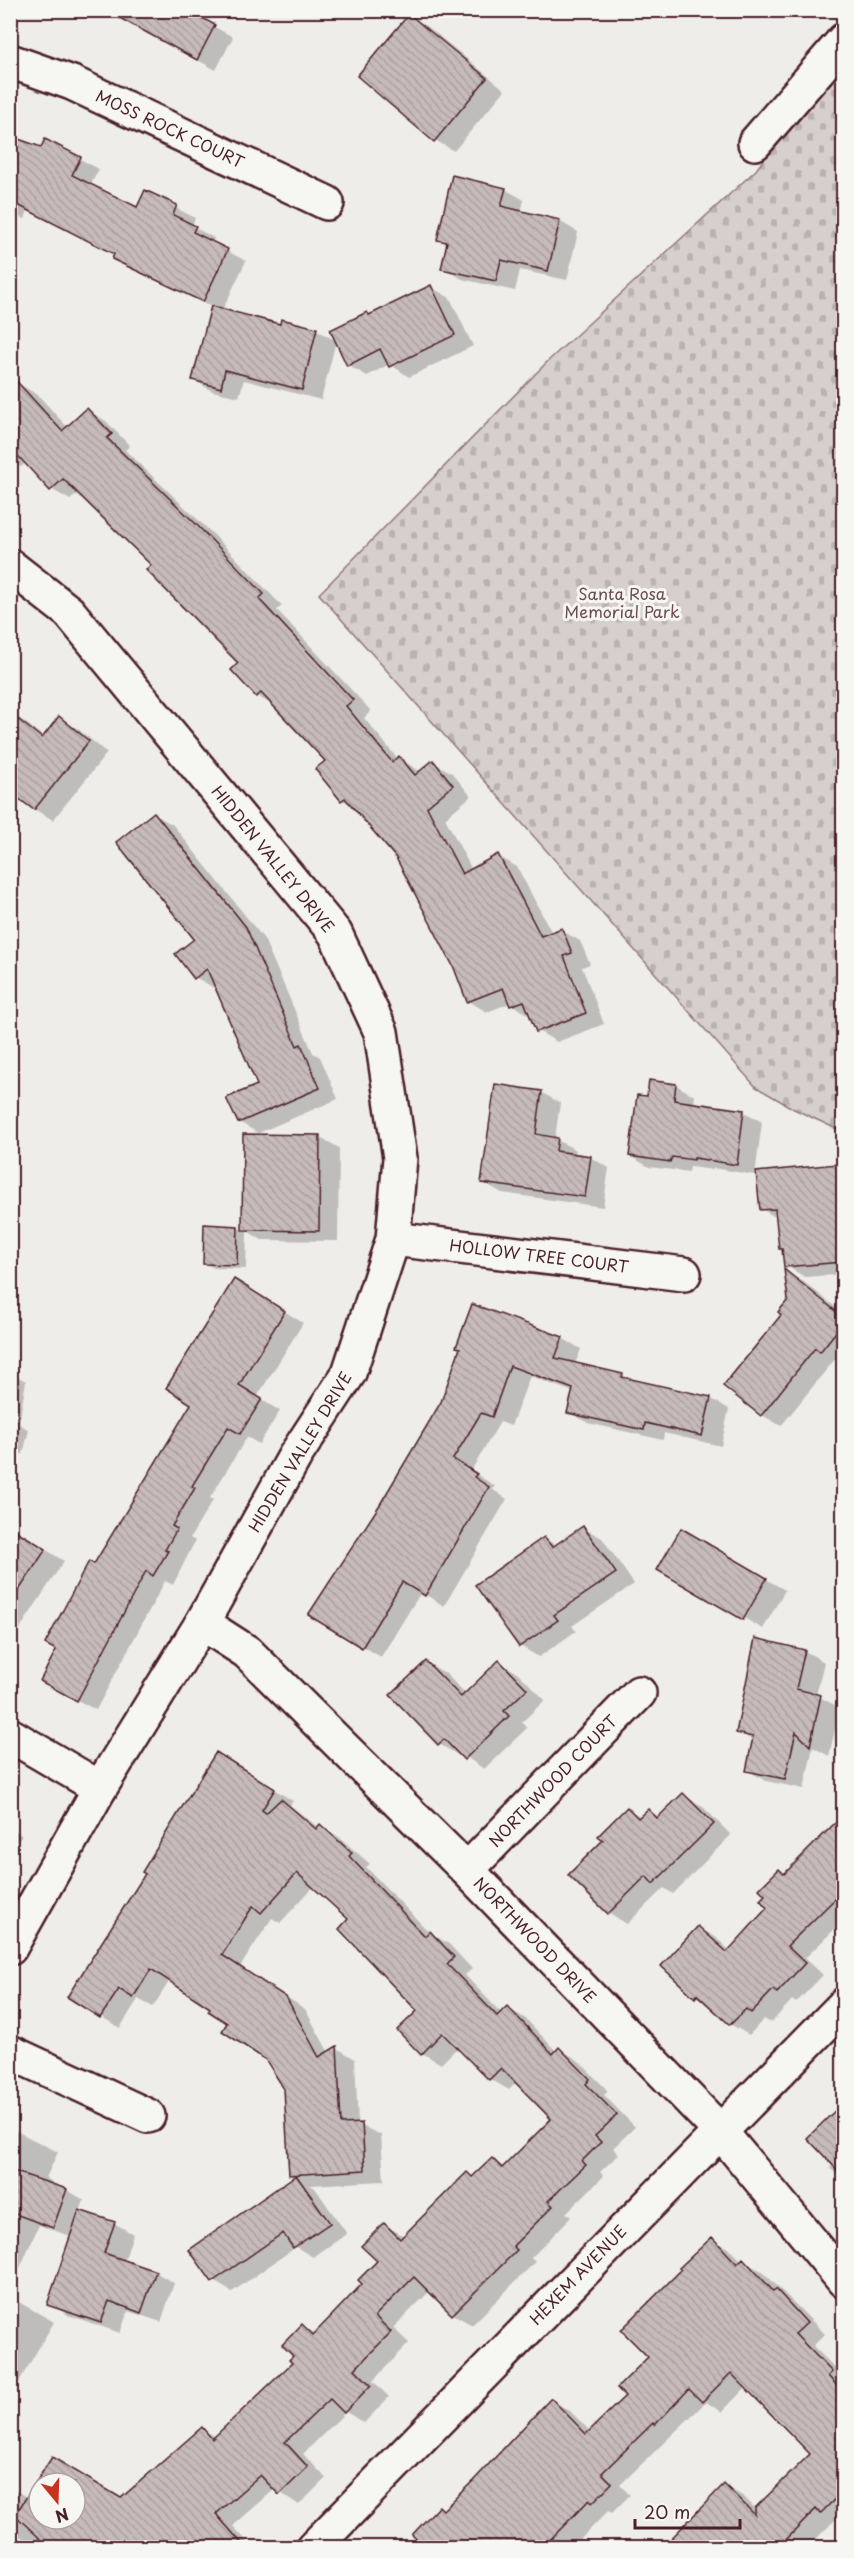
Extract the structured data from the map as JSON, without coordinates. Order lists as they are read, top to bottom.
{
  "streets": {
    "street": [
      "MOSS ROCK COURT",
      "HIDDEN VALLEY DRIVE",
      "HOLLOW TREE COURT",
      "NORTHWOOD COURT",
      "NORTHWOOD DRIVE",
      "HEXEM AVENUE"
    ]
  },
  "crossings": [
    ["HIDDEN VALLEY DRIVE", "HOLLOW TREE COURT"],
    ["HIDDEN VALLEY DRIVE", "NORTHWOOD DRIVE"],
    ["NORTHWOOD COURT", "NORTHWOOD DRIVE"],
    ["NORTHWOOD DRIVE", "HEXEM AVENUE"]
  ],
  "parks": ["Santa Rosa Memorial Park"],
  "scale_bar": "20 m",
  "north": "bottom"
}
